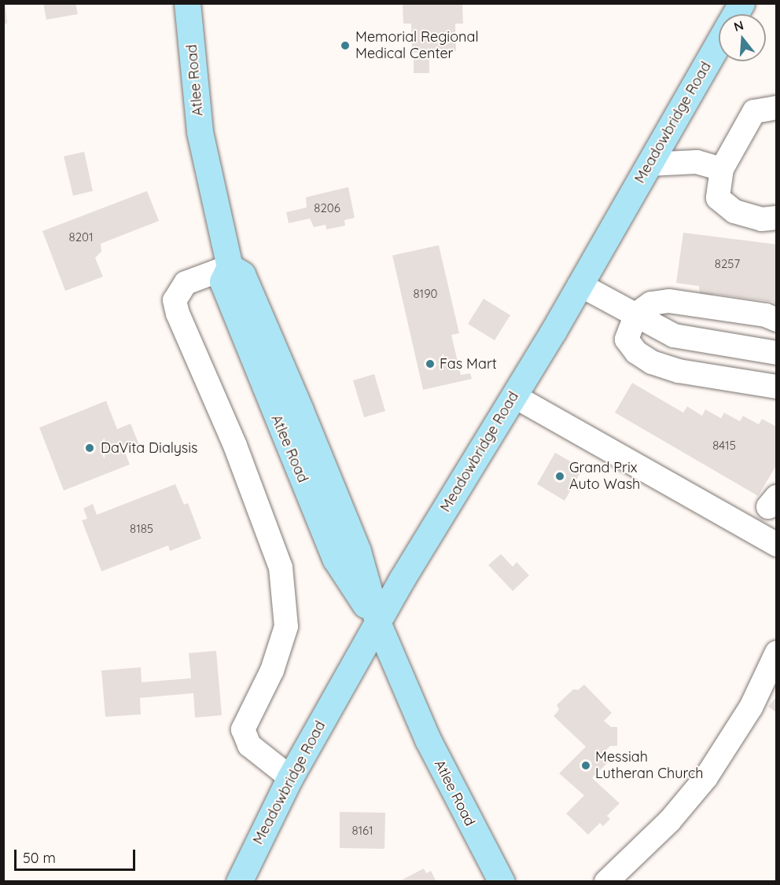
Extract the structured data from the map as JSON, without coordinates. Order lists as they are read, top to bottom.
{
  "streets": {
    "main road": ["Atlee Road", "Meadowbridge Road"]
  },
  "crossings": [
    ["Atlee Road", "Meadowbridge Road"]
  ],
  "places": [
    "Memorial Regional Medical Center",
    "Fas Mart",
    "DaVita Dialysis",
    "Grand Prix Auto Wash",
    "Messiah Lutheran Church"
  ],
  "house_numbers": [
    "8206",
    "8201",
    "8257",
    "8190",
    "8415",
    "8185",
    "8161"
  ],
  "scale_bar": "50 m",
  "north": "top"
}
